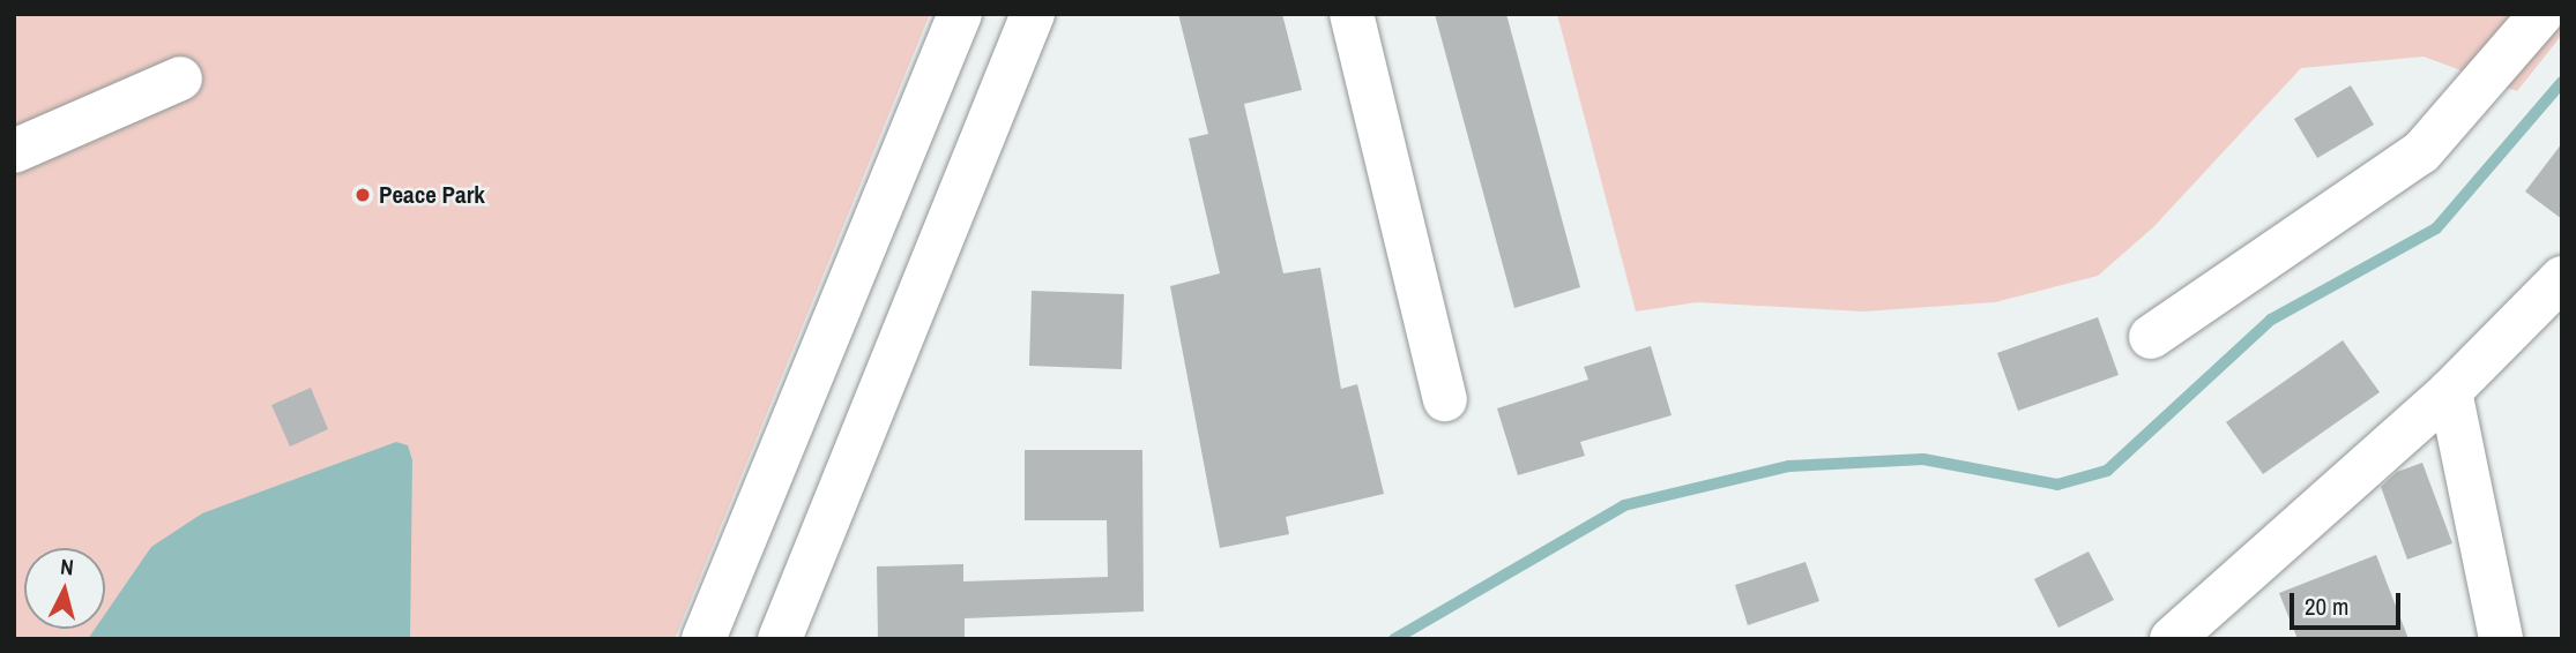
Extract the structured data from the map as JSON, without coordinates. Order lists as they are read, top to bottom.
{
  "places": ["Peace Park"],
  "scale_bar": "20 m",
  "north": "top"
}
